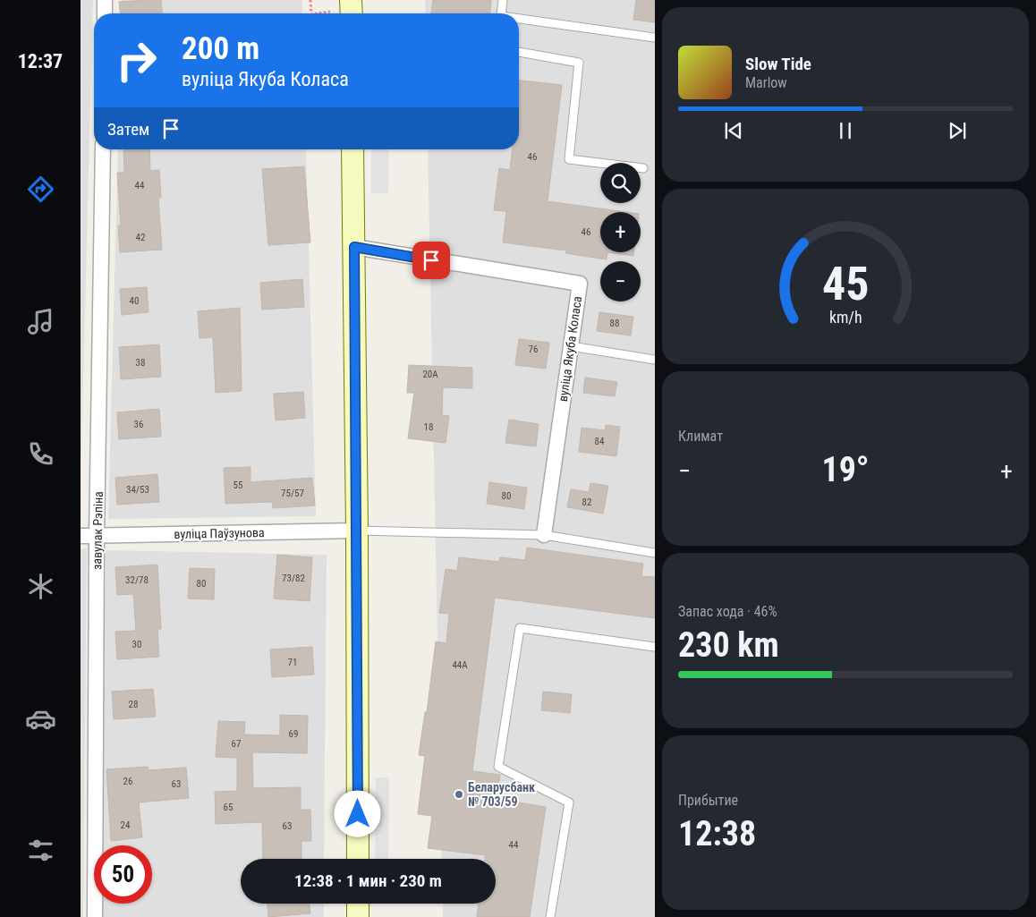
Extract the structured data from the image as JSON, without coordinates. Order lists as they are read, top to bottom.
{
  "streets": {
    "street": ["вуліца Якуба Коласа", "завулак Рэпіна", "вуліца Паўзунова"]
  },
  "crossings": [
    ["завулак Рэпіна", "вуліца Паўзунова"]
  ],
  "places": ["Беларусбанк № 703/59"],
  "house_numbers": [
    "46",
    "44",
    "46",
    "42",
    "40",
    "88",
    "76",
    "38",
    "20А",
    "36",
    "18",
    "84",
    "55",
    "34/53",
    "75/57",
    "80",
    "82",
    "73/82",
    "32/78",
    "80",
    "30",
    "71",
    "44А",
    "28",
    "69",
    "67",
    "26",
    "63",
    "65",
    "24",
    "63",
    "44"
  ],
  "page": {
    "tabs": "12:37",
    "turn": ["200 m", "вуліца Якуба Коласа"],
    "song": ["Slow Tide", "Marlow"],
    "then": "Затем",
    "map_buttons": ["+", "−"],
    "tile": [
      "Климат",
      ["Запас хода · 46%", "230 km"],
      ["Прибытие", "12:38"]
    ],
    "heat": ["−", "19°", "+"],
    "limit": "50",
    "trip": "12:38 · 1 мин · 230 m",
    "gauge": ["45", "km/h"]
  }
}
